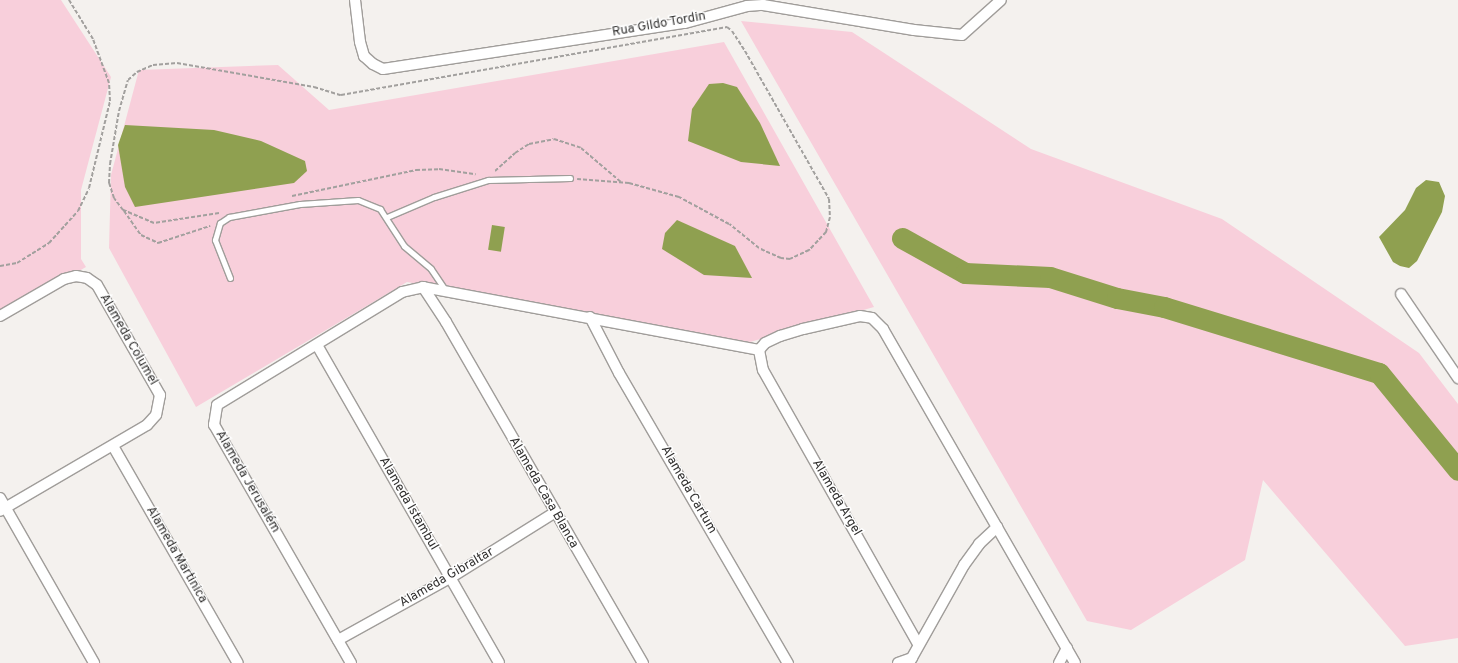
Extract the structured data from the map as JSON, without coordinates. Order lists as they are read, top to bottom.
{
  "streets": {
    "street": [
      "Rua Gildo Tordin",
      "Alameda Columel",
      "Alameda Jerusalém",
      "Alameda Cartum",
      "Alameda Casa Blanca",
      "Alameda Argel",
      "Alameda Istambul",
      "Alameda Martinica",
      "Alameda Gibraltar"
    ]
  },
  "crossings": [
    ["Alameda Columel", "Alameda Martinica"],
    ["Alameda Jerusalém", "Alameda Cartum"],
    ["Alameda Jerusalém", "Alameda Casa Blanca"],
    ["Alameda Jerusalém", "Alameda Argel"],
    ["Alameda Jerusalém", "Alameda Istambul"],
    ["Alameda Jerusalém", "Alameda Gibraltar"],
    ["Alameda Casa Blanca", "Alameda Gibraltar"],
    ["Alameda Istambul", "Alameda Gibraltar"]
  ]
}
